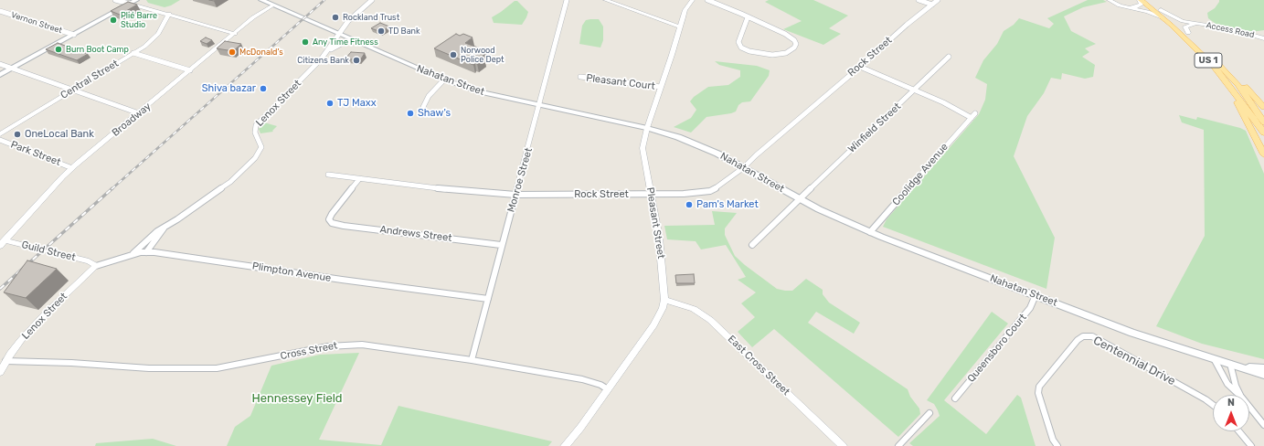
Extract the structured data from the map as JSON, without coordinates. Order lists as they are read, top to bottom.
{
  "streets": {
    "main road": ["US 1", "Nahatan Street"],
    "street": [
      "Vernon Street",
      "Access Road",
      "Rock Street",
      "Central Street",
      "Pleasant Court",
      "Lenox Street",
      "Broadway",
      "Winfield Street",
      "Park Street",
      "Coolidge Avenue",
      "Monroe Street",
      "Pleasant Street",
      "Andrews Street",
      "Guild Street",
      "Plimpton Avenue",
      "Queensboro Court",
      "Cross Street",
      "Centennial Drive",
      "East Cross Street"
    ]
  },
  "crossings": [
    ["Access Road", "US 1"],
    ["Rock Street", "Nahatan Street"],
    ["Rock Street", "Coolidge Avenue"],
    ["Rock Street", "Monroe Street"],
    ["Rock Street", "Pleasant Street"],
    ["Rock Street", "Andrews Street"],
    ["Nahatan Street", "Lenox Street"],
    ["Nahatan Street", "Broadway"],
    ["Nahatan Street", "Winfield Street"],
    ["Nahatan Street", "Coolidge Avenue"],
    ["Nahatan Street", "Monroe Street"],
    ["Nahatan Street", "Pleasant Street"],
    ["Nahatan Street", "Queensboro Court"],
    ["Pleasant Court", "Pleasant Street"],
    ["Lenox Street", "Guild Street"],
    ["Lenox Street", "Plimpton Avenue"],
    ["Lenox Street", "Cross Street"],
    ["Broadway", "Park Street"],
    ["Broadway", "Guild Street"],
    ["Winfield Street", "Coolidge Avenue"],
    ["Monroe Street", "Andrews Street"],
    ["Monroe Street", "Plimpton Avenue"],
    ["Monroe Street", "Cross Street"],
    ["Pleasant Street", "Cross Street"],
    ["Pleasant Street", "East Cross Street"],
    ["Guild Street", "Plimpton Avenue"]
  ],
  "parks": ["Hennessey Field"],
  "places": [
    "Rockland Trust",
    "Plié Barre Studio",
    "TD Bank",
    "Any Time Fitness",
    "Burn Boot Camp",
    "McDonald's",
    "Norwood Police Dept",
    "Citizens Bank",
    "Shiva bazar",
    "TJ Maxx",
    "Shaw's",
    "OneLocal Bank",
    "Pam's Market"
  ],
  "north": "top"
}
